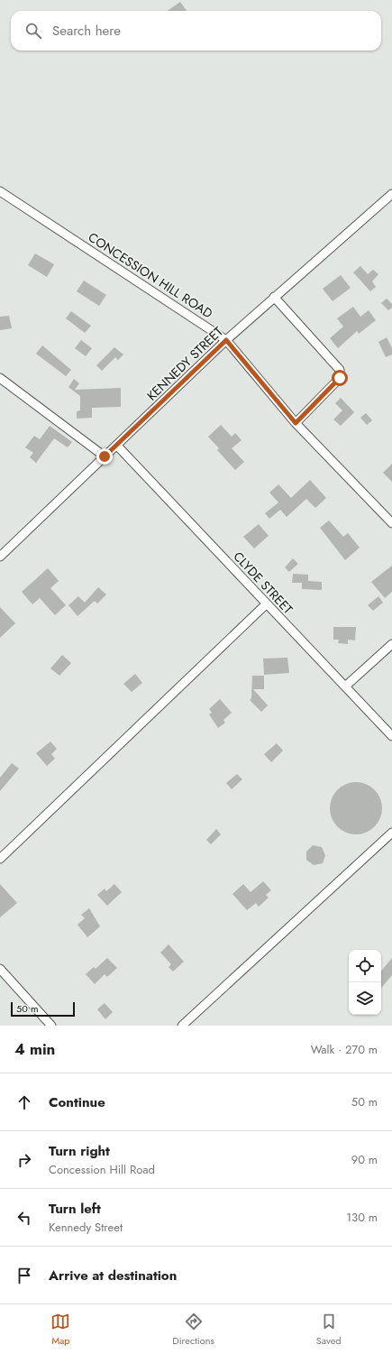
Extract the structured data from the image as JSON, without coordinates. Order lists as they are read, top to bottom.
{
  "streets": {
    "street": ["CONCESSION HILL ROAD", "KENNEDY STREET", "CLYDE STREET"]
  },
  "crossings": [
    ["CONCESSION HILL ROAD", "KENNEDY STREET"],
    ["KENNEDY STREET", "CLYDE STREET"]
  ],
  "scale_bar": "50 m",
  "page": {
    "search": "Search here",
    "scale": "50 m",
    "heading": ["4 min", "Walk · 270 m"],
    "list": [
      ["Continue", "50 m"],
      ["Turn right", "Concession Hill Road", "90 m"],
      ["Turn left", "Kennedy Street", "130 m"],
      "Arrive at destination"
    ],
    "nav": ["Map", "Directions", "Saved"]
  }
}
